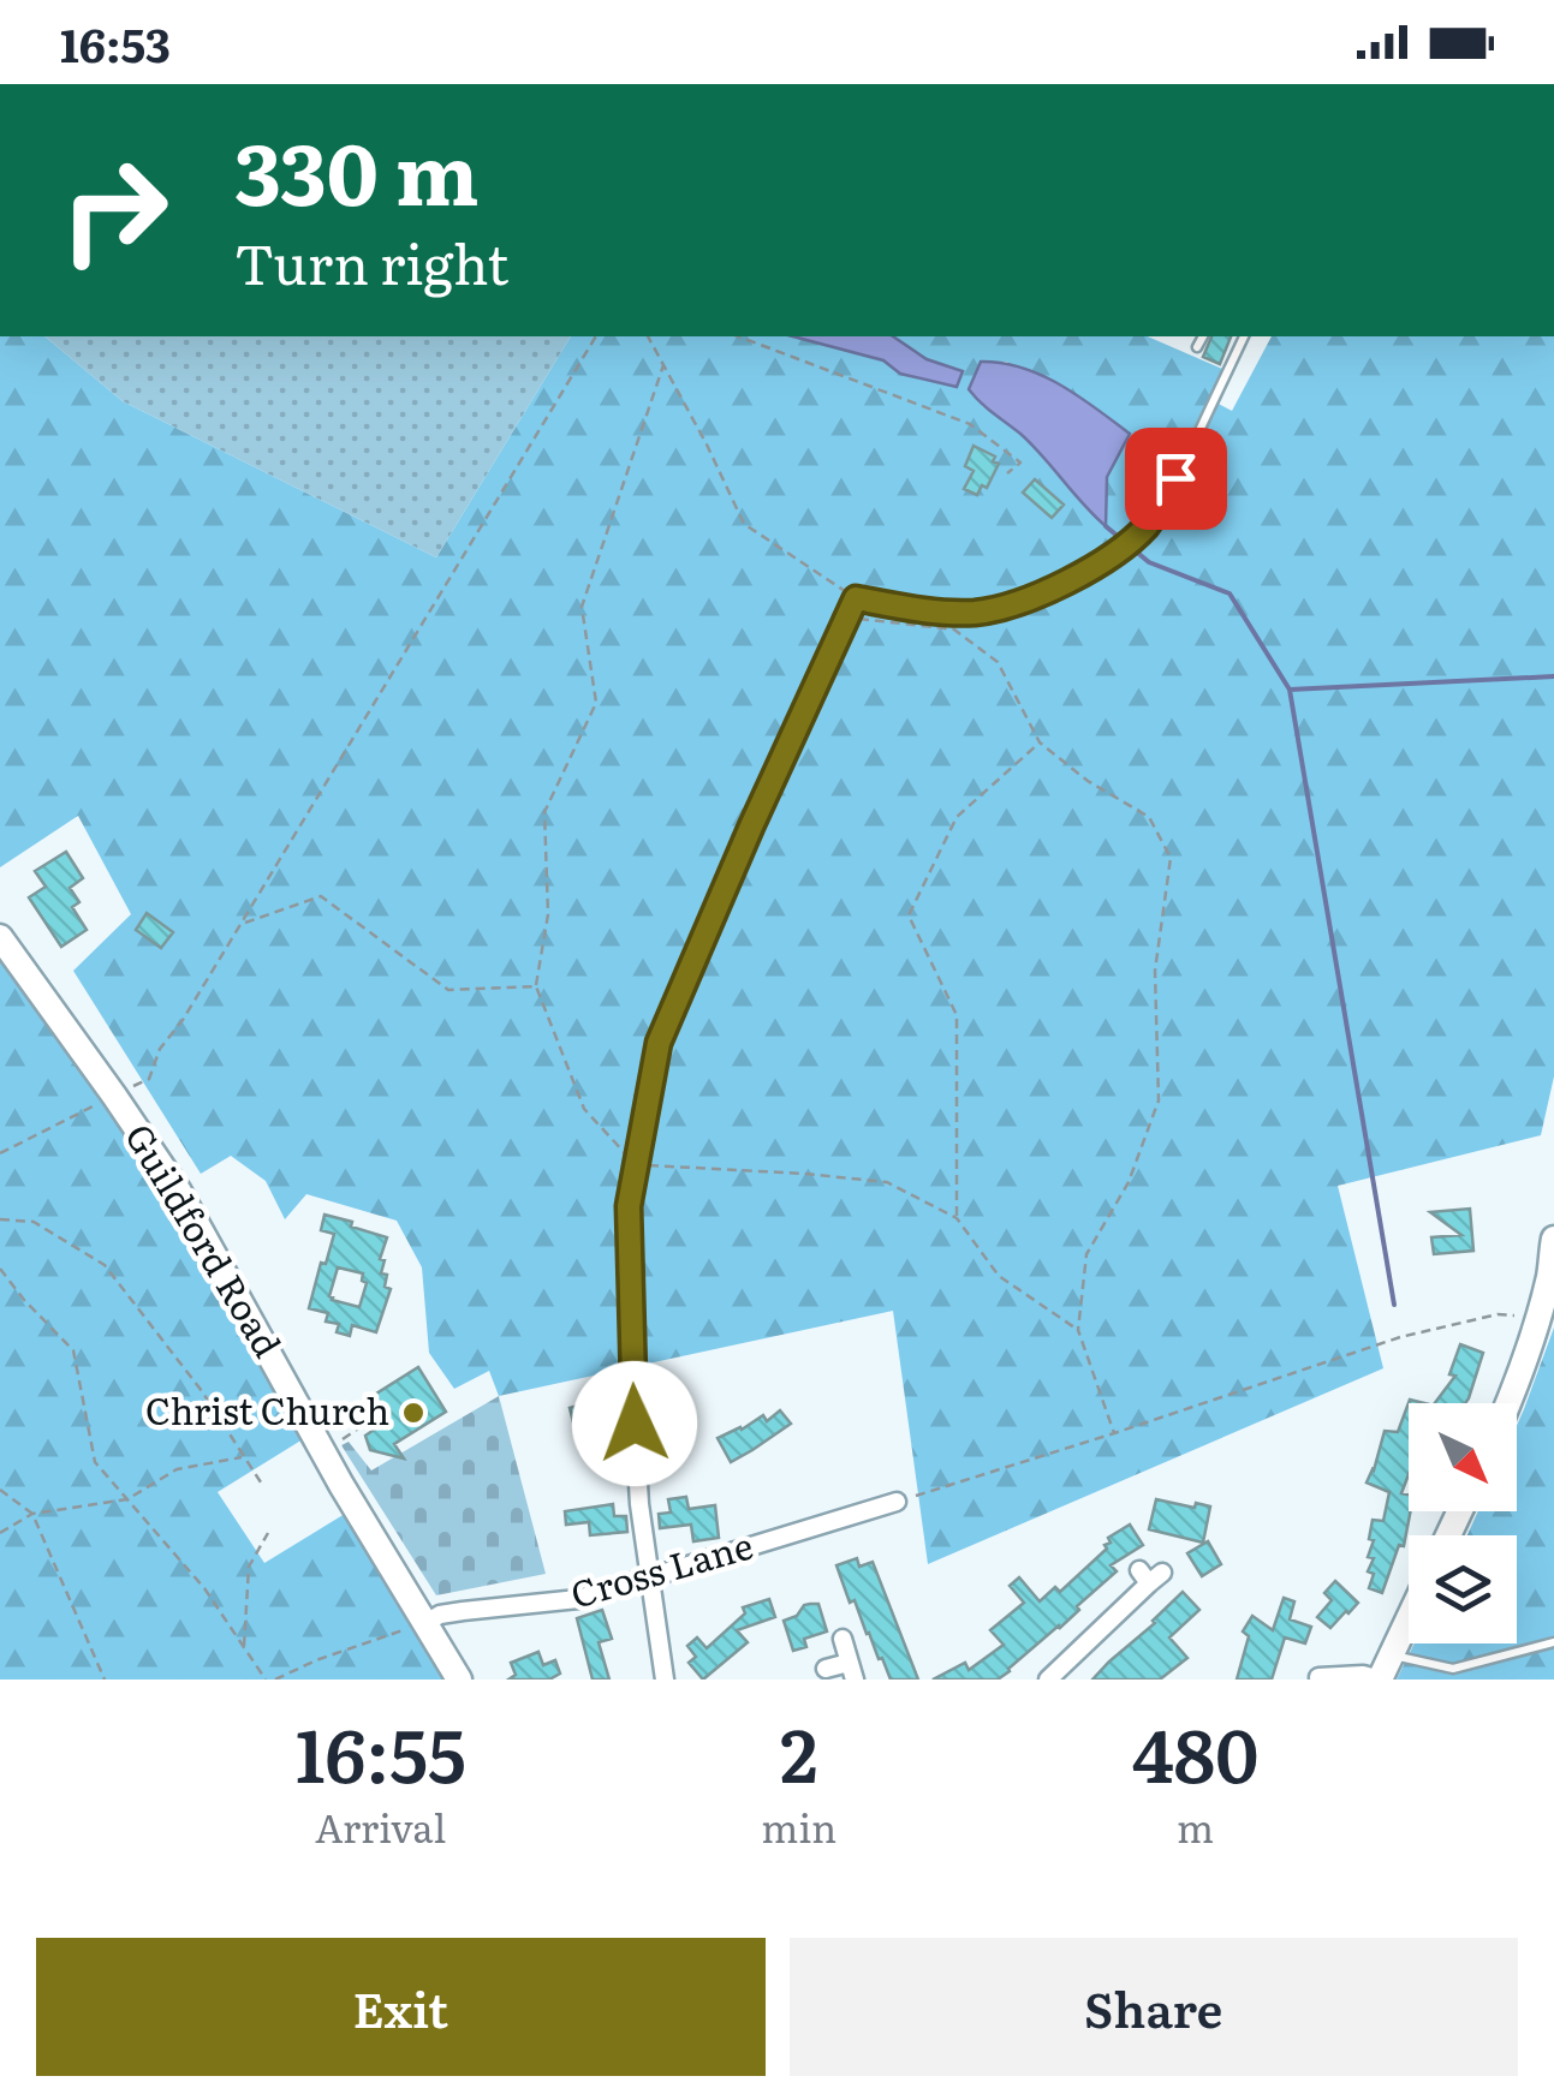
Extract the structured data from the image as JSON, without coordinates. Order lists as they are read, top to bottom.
{
  "streets": {
    "main road": ["Guildford Road"],
    "street": ["Cross Lane"]
  },
  "crossings": [
    ["Guildford Road", "Cross Lane"]
  ],
  "places": ["Christ Church"],
  "north": "bottom right",
  "page": {
    "status": "16:53",
    "turn": ["330 m", "Turn right"],
    "eta": [
      "16:55",
      "Arrival",
      "2",
      "min",
      "480",
      "m"
    ],
    "buttons": ["Exit", "Share"]
  }
}
